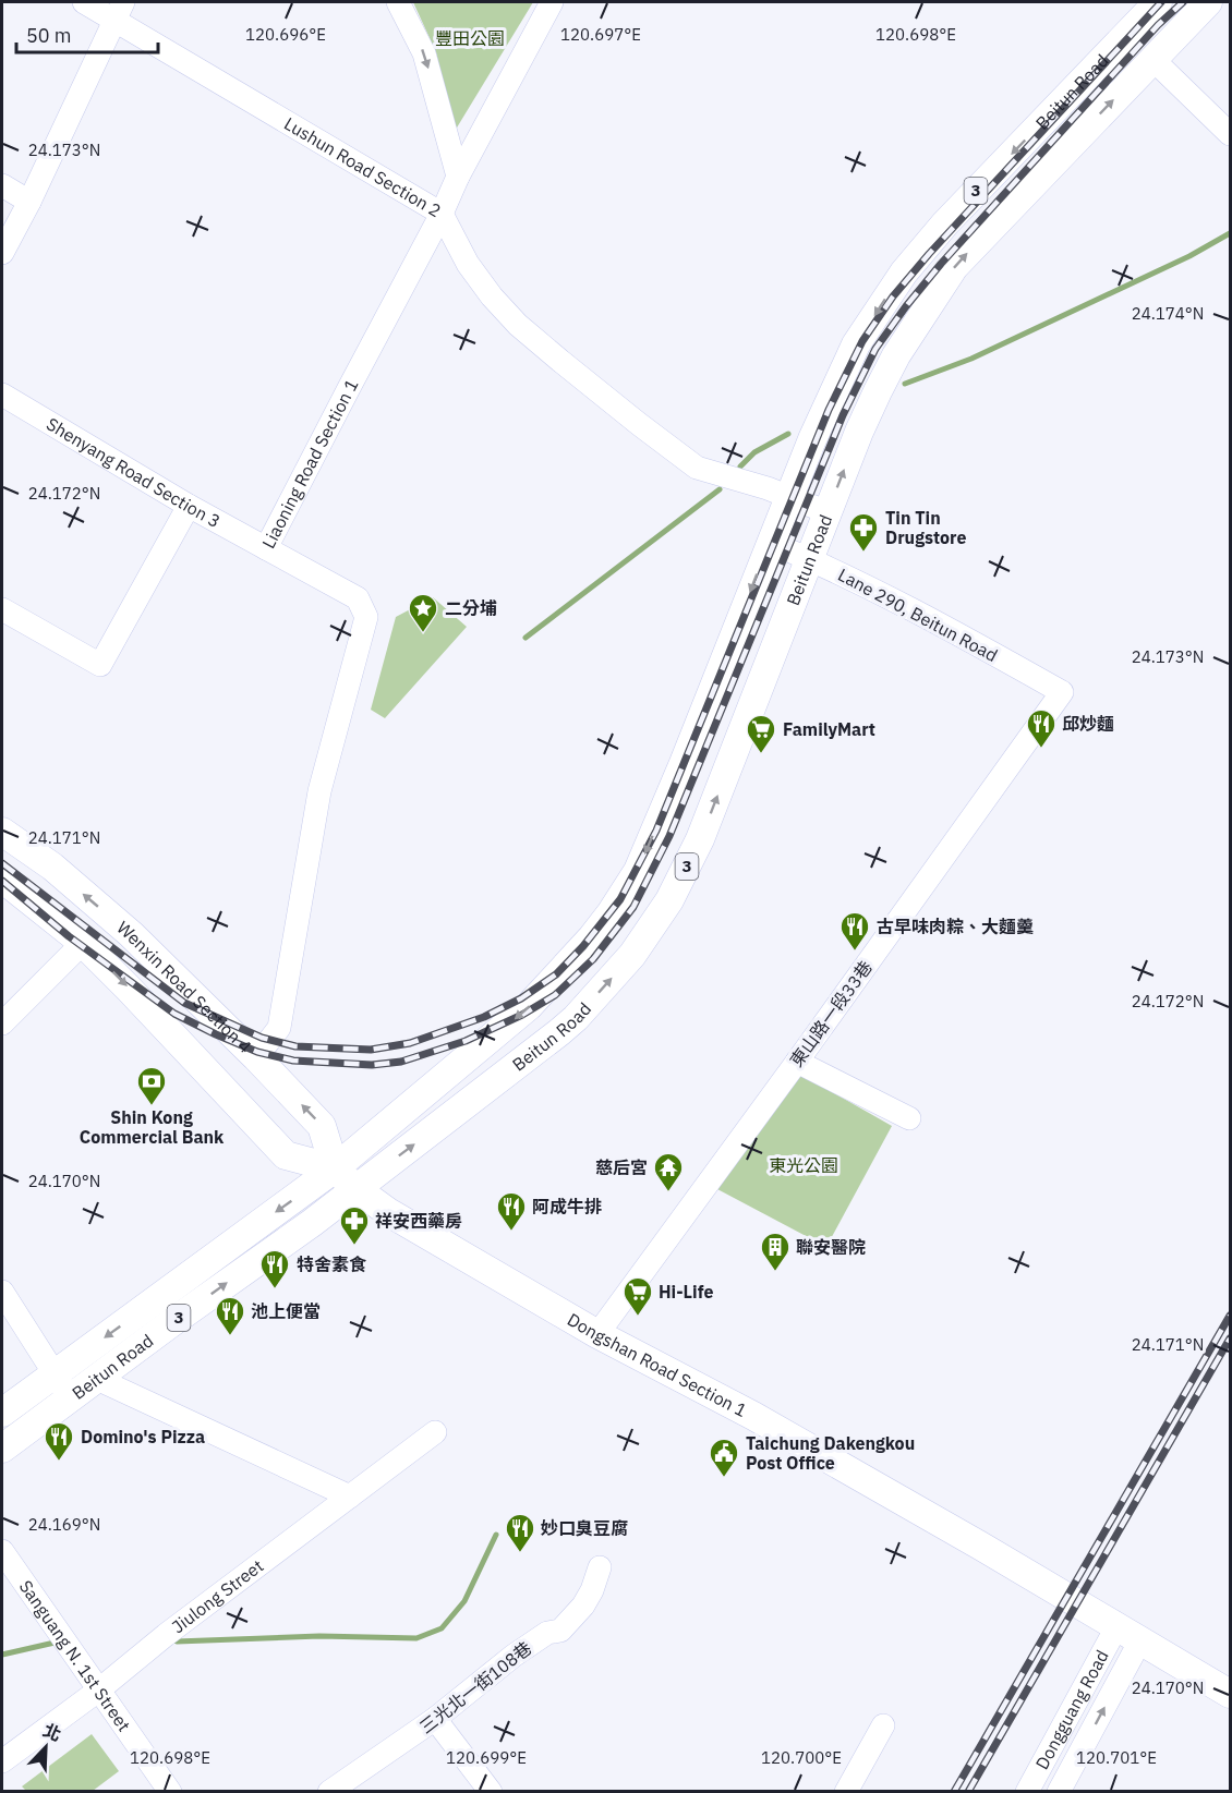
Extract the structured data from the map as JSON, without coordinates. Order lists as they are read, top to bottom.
{
  "streets": {
    "main road": [
      "Beitun Road",
      "3",
      "Wenxin Road Section 4",
      "Dongshan Road Section 1"
    ],
    "street": [
      "Lushun Road Section 2",
      "Liaoning Road Section 1",
      "Shenyang Road Section 3",
      "Lane 290, Beitun Road",
      "東山路一段33巷",
      "Jiulong Street",
      "Sanguang N. 1st Street",
      "三光北一街108巷",
      "Dongguang Road"
    ]
  },
  "crossings": [
    ["Beitun Road", "Lushun Road Section 2"],
    ["Beitun Road", "Lane 290, Beitun Road"],
    ["Beitun Road", "Wenxin Road Section 4"],
    ["Beitun Road", "Dongshan Road Section 1"],
    ["Lushun Road Section 2", "Liaoning Road Section 1"],
    ["Liaoning Road Section 1", "Shenyang Road Section 3"],
    ["Liaoning Road Section 1", "Wenxin Road Section 4"],
    ["Lane 290, Beitun Road", "東山路一段33巷"],
    ["Wenxin Road Section 4", "Dongshan Road Section 1"],
    ["東山路一段33巷", "Dongshan Road Section 1"],
    ["Dongshan Road Section 1", "Dongguang Road"],
    ["Jiulong Street", "Sanguang N. 1st Street"]
  ],
  "parks": ["豐田公園", "東光公園"],
  "places": {
    "pharmacy": ["Tin Tin Drugstore", "祥安西藥房"],
    "place": ["二分埔"],
    "restaurant": [
      "邱炒麵",
      "古早味肉粽、大麵羹",
      "阿成牛排",
      "特舍素食",
      "池上便當",
      "Domino's Pizza",
      "妙口臭豆腐"
    ],
    "supermarket": ["FamilyMart", "Hi-Life"],
    "bank": ["Shin Kong Commercial Bank"],
    "temple": ["慈后宮"],
    "building": ["聯安醫院"],
    "public building": ["Taichung Dakengkou Post Office"]
  },
  "scale_bar": "50 m",
  "north": "top right",
  "coordinates": [
    "120.696°E",
    "120.697°E",
    "120.698°E",
    "24.173°N",
    "24.174°N",
    "24.172°N",
    "24.171°N",
    "24.170°N",
    "24.169°N",
    "120.699°E",
    "120.700°E",
    "120.701°E"
  ]
}
